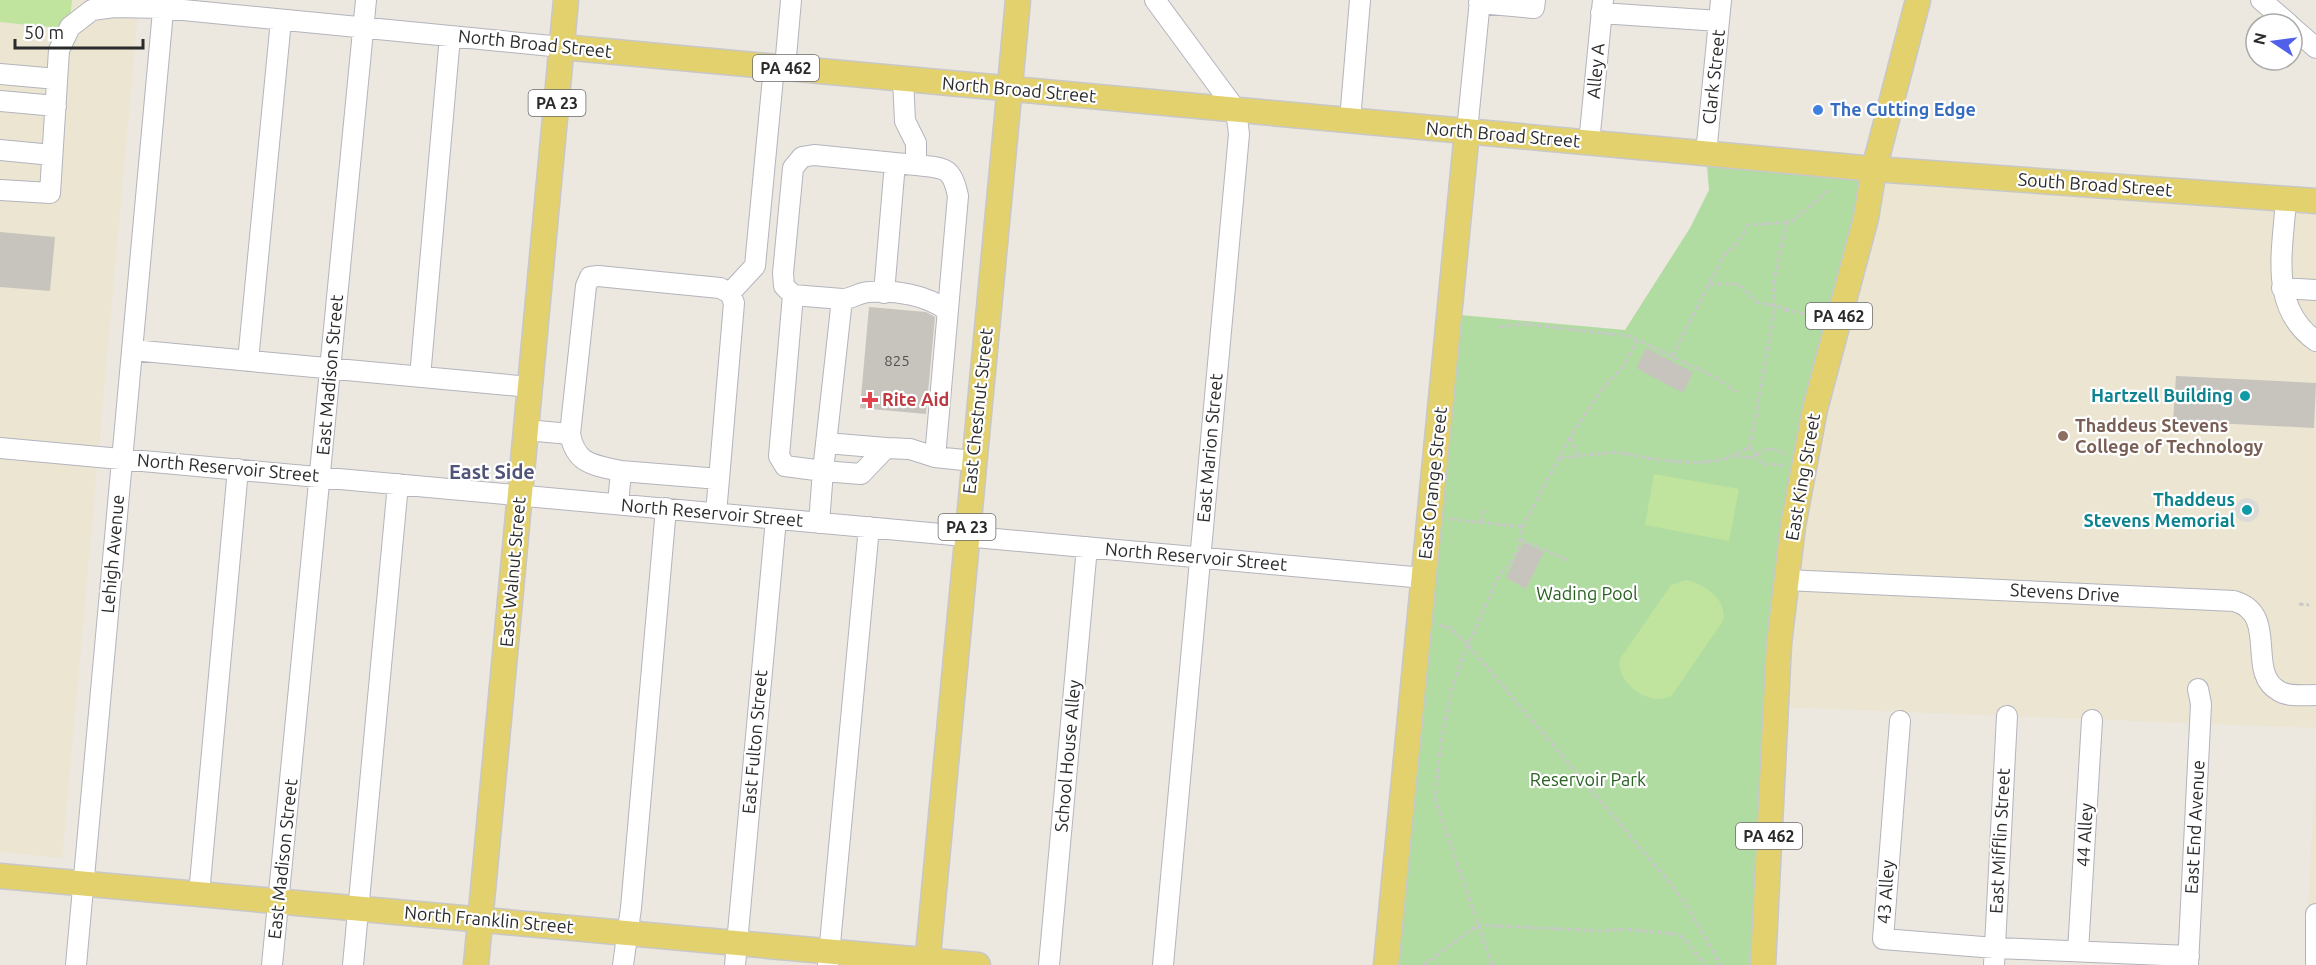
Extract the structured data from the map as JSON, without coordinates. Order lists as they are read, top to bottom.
{
  "streets": {
    "main road": [
      "North Broad Street",
      "PA 462",
      "PA 23",
      "South Broad Street",
      "East Chestnut Street",
      "East King Street",
      "East Orange Street",
      "East Walnut Street",
      "North Franklin Street"
    ],
    "street": [
      "Alley A",
      "Clark Street",
      "East Madison Street",
      "East Marion Street",
      "North Reservoir Street",
      "Lehigh Avenue",
      "Stevens Drive",
      "East Fulton Street",
      "School House Alley",
      "East End Avenue",
      "44 Alley",
      "East Mifflin Street",
      "43 Alley"
    ]
  },
  "crossings": [
    ["North Broad Street", "Alley A"],
    ["North Broad Street", "Clark Street"],
    ["North Broad Street", "South Broad Street"],
    ["North Broad Street", "East Madison Street"],
    ["North Broad Street", "East Chestnut Street"],
    ["North Broad Street", "East Marion Street"],
    ["North Broad Street", "East King Street"],
    ["North Broad Street", "East Orange Street"],
    ["North Broad Street", "Lehigh Avenue"],
    ["North Broad Street", "East Walnut Street"],
    ["South Broad Street", "East King Street"],
    ["East Madison Street", "North Reservoir Street"],
    ["East Madison Street", "North Franklin Street"],
    ["East Chestnut Street", "North Reservoir Street"],
    ["East Chestnut Street", "North Franklin Street"],
    ["East Marion Street", "North Reservoir Street"],
    ["North Reservoir Street", "East Orange Street"],
    ["North Reservoir Street", "Lehigh Avenue"],
    ["North Reservoir Street", "East Walnut Street"],
    ["North Reservoir Street", "East Fulton Street"],
    ["North Reservoir Street", "School House Alley"],
    ["East King Street", "Stevens Drive"],
    ["Lehigh Avenue", "North Franklin Street"],
    ["East Walnut Street", "North Franklin Street"],
    ["East Fulton Street", "North Franklin Street"],
    ["East End Avenue", "43 Alley"],
    ["44 Alley", "43 Alley"],
    ["East Mifflin Street", "43 Alley"]
  ],
  "districts": ["East Side"],
  "parks": ["Wading Pool", "Reservoir Park"],
  "places": {
    "other": [
      "The Cutting Edge",
      "Hartzell Building",
      "Thaddeus Stevens College of Technology",
      "Thaddeus Stevens Memorial"
    ],
    "health": ["Rite Aid"]
  },
  "house_numbers": ["825"],
  "scale_bar": "50 m",
  "north": "left"
}
